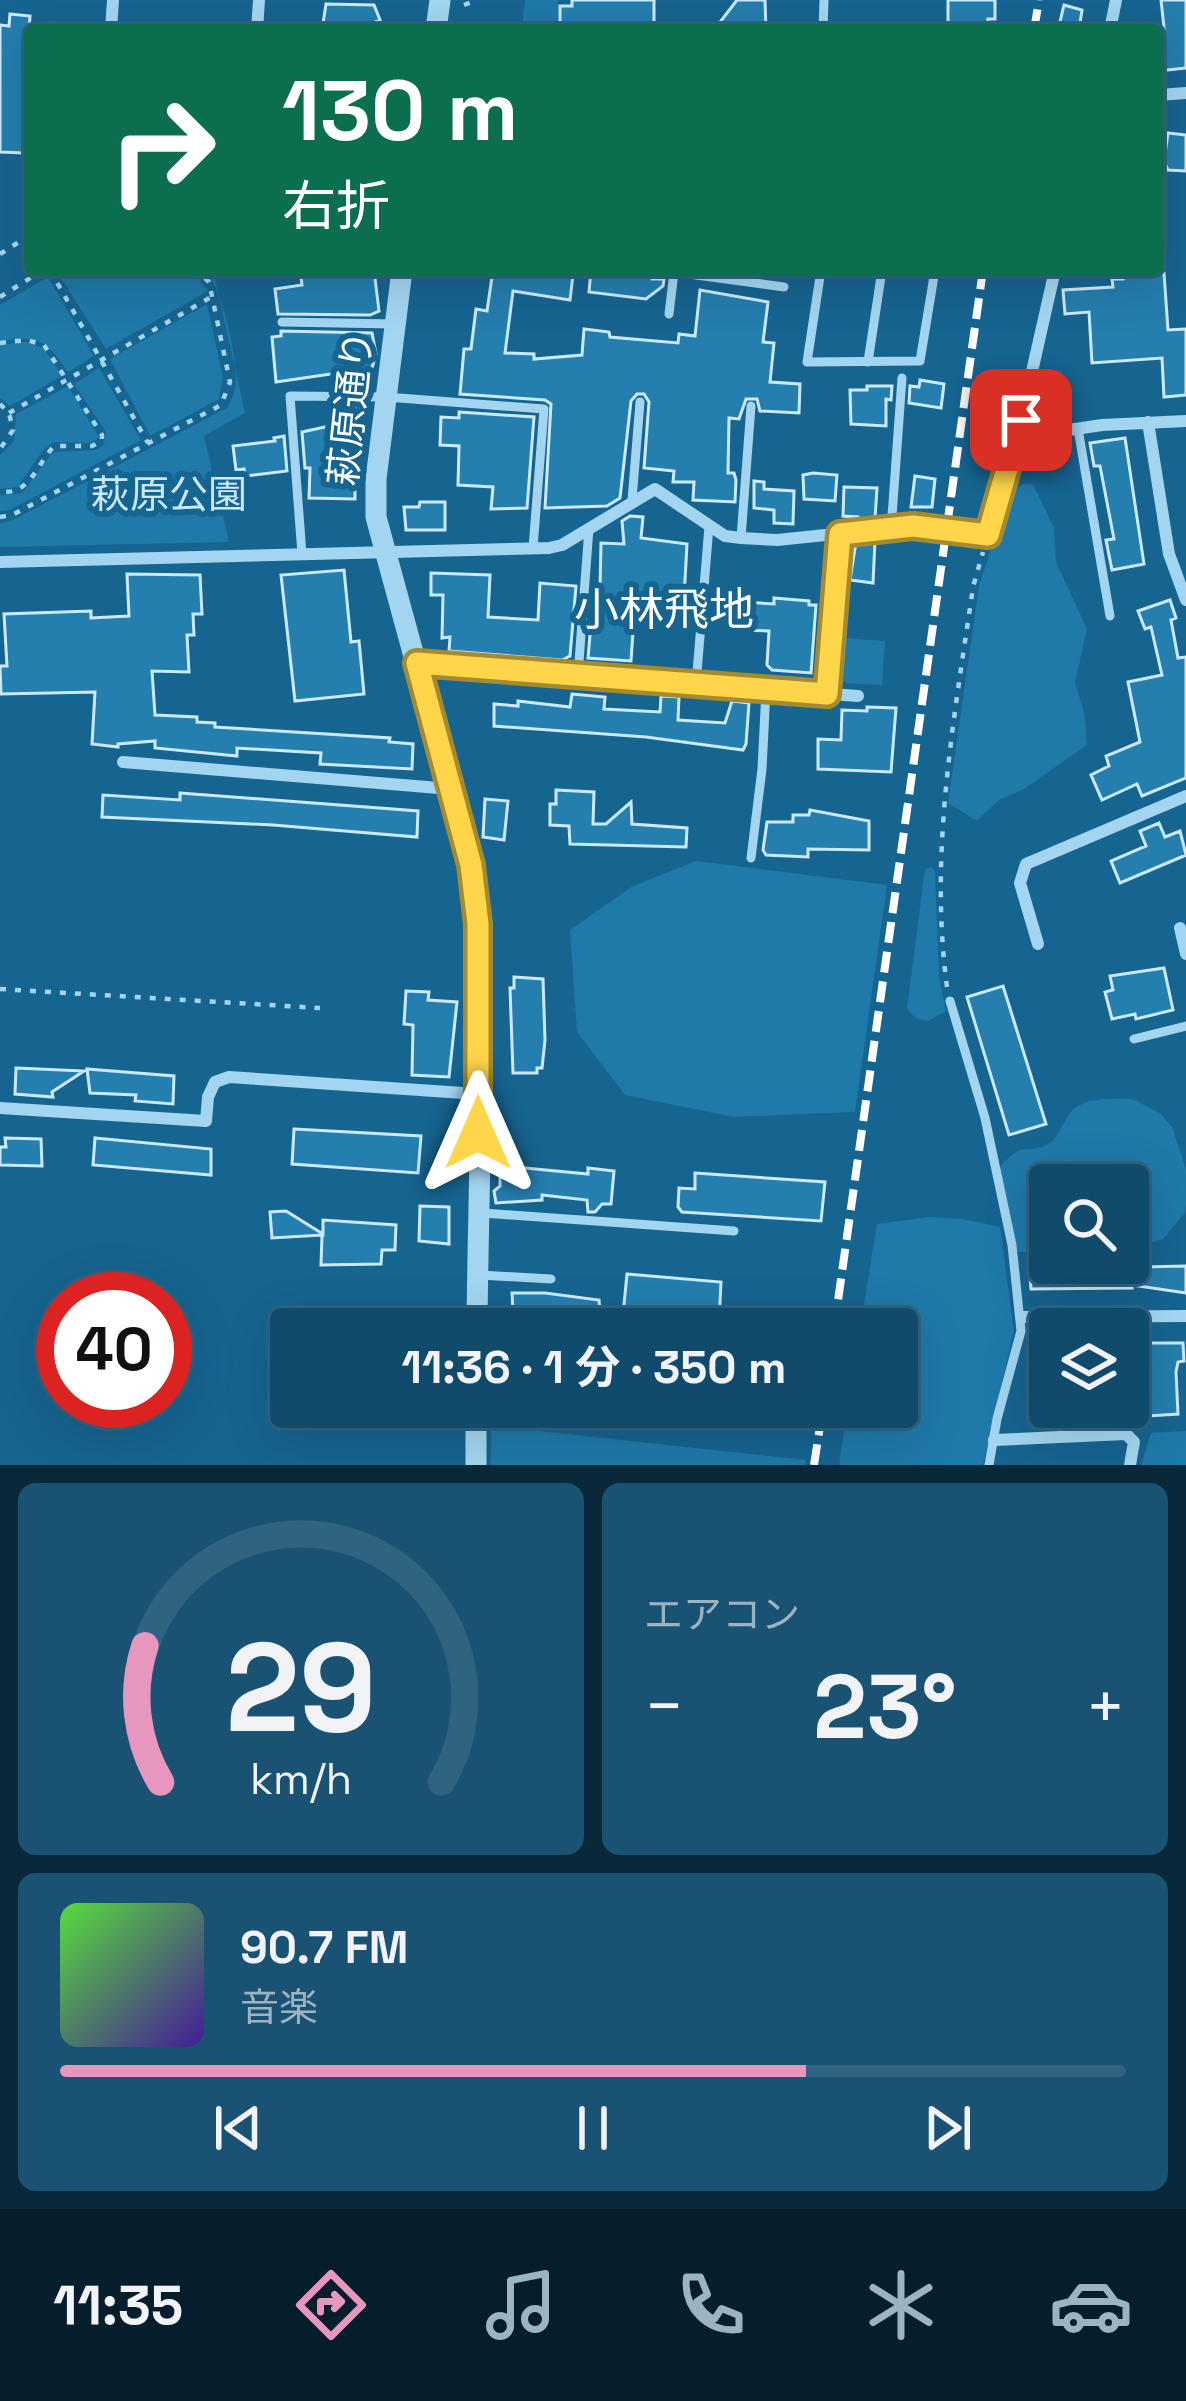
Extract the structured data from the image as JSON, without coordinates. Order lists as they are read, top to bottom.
{
  "streets": {
    "street": ["萩原通り"]
  },
  "districts": ["小林飛地"],
  "parks": ["萩原公園"],
  "page": {
    "turn": ["130 m", "右折"],
    "limit": "40",
    "trip": "11:36 · 1 分 · 350 m",
    "tile": "エアコン",
    "heat": ["−", "23°", "+"],
    "song": ["90.7 FM", "音楽"],
    "tabs": "11:35",
    "gauge": ["29", "km/h"]
  }
}
